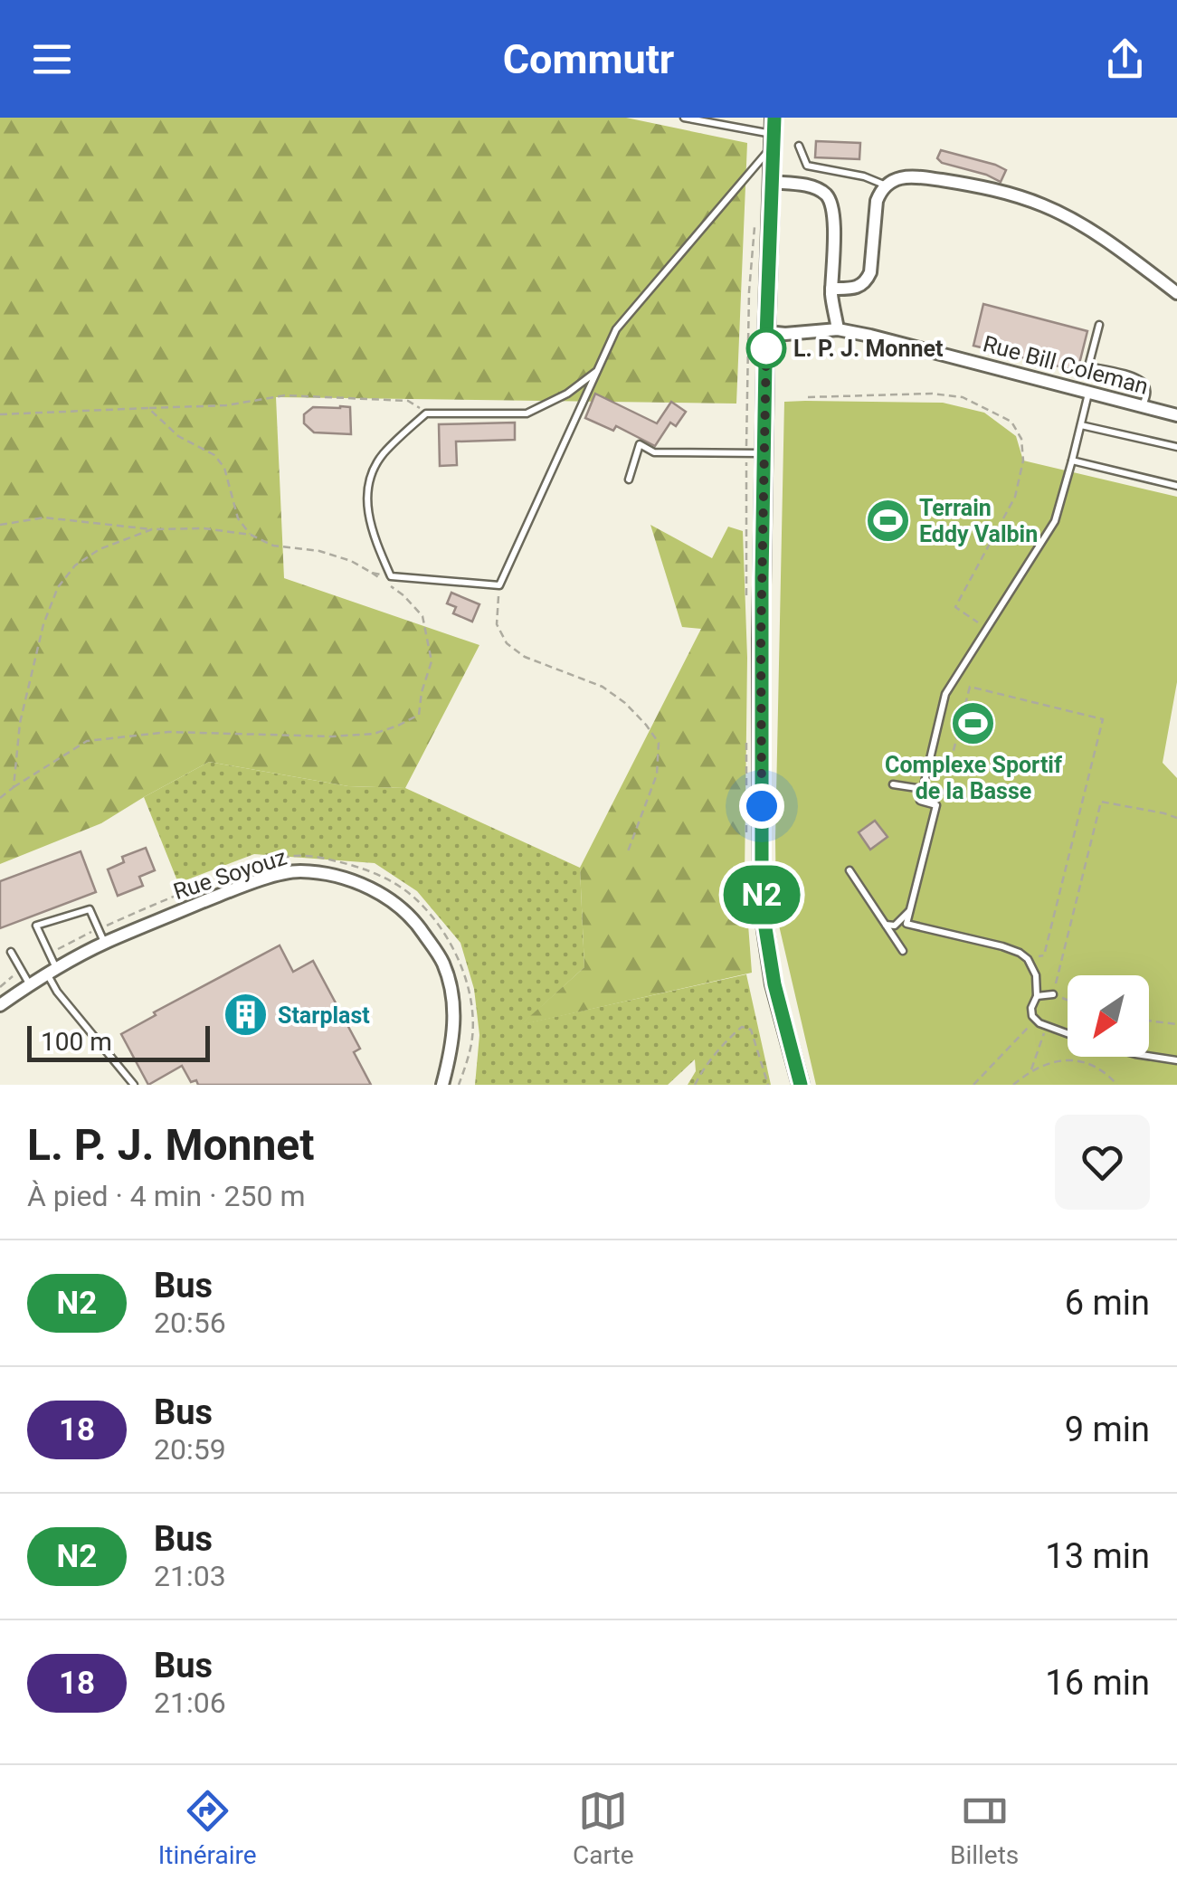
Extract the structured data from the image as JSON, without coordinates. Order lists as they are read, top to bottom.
{
  "streets": {
    "street": ["Rue Bill Coleman", "Rue Soyouz"]
  },
  "places": {
    "other": ["L. P. J. Monnet"],
    "sports": ["Terrain Eddy Valbin", "Complexe Sportif de la Basse"],
    "building": ["Starplast"]
  },
  "lines": ["bus line N2"],
  "scale_bar": "100 m",
  "north": "bottom left",
  "page": {
    "header": "Commutr",
    "on_map": "N2",
    "scale": "100 m",
    "heading": ["L. P. J. Monnet", "À pied · 4 min · 250 m"],
    "list": [
      {
        "mark": "N2",
        "name": "Bus",
        "note": "20:56",
        "value": "6 min"
      },
      {
        "mark": "18",
        "name": "Bus",
        "note": "20:59",
        "value": "9 min"
      },
      {
        "mark": "N2",
        "name": "Bus",
        "note": "21:03",
        "value": "13 min"
      },
      {
        "mark": "18",
        "name": "Bus",
        "note": "21:06",
        "value": "16 min"
      }
    ],
    "tabs": ["Itinéraire", "Carte", "Billets"]
  }
}
